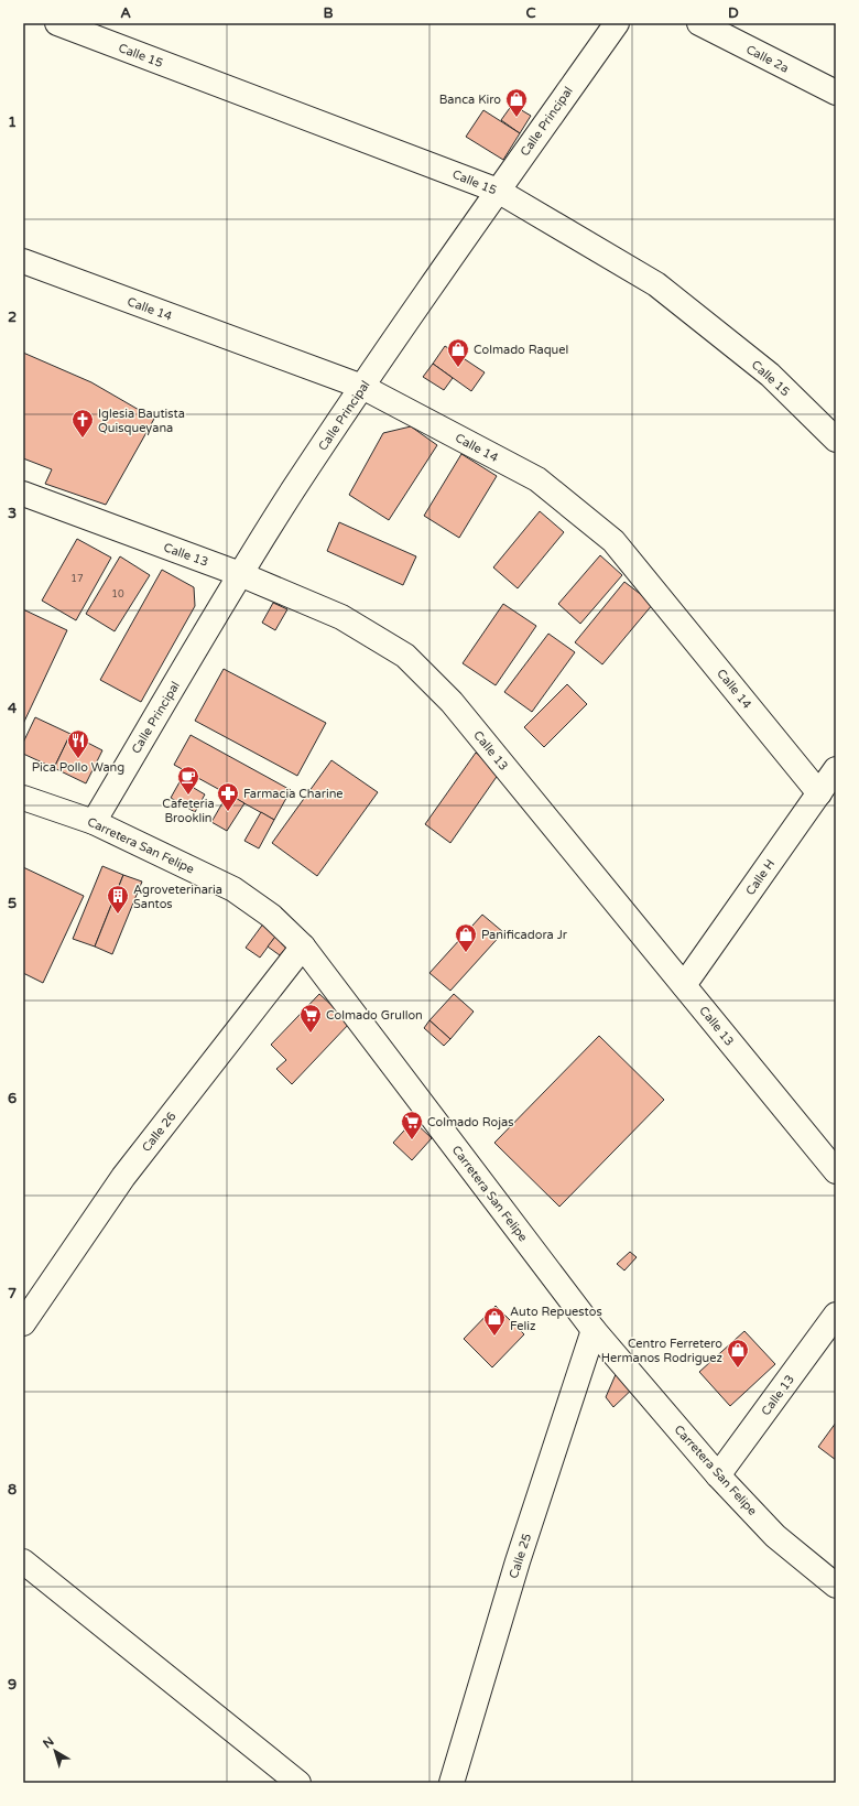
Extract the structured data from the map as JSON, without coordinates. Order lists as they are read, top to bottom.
{
  "streets": {
    "street": [
      "Calle 15",
      "Calle 2a",
      "Calle Principal",
      "Calle 14",
      "Calle 13",
      "Carretera San Felipe",
      "Calle H",
      "Calle 26",
      "Calle 25"
    ]
  },
  "crossings": [
    ["Calle 15", "Calle Principal"],
    ["Calle Principal", "Calle 14"],
    ["Calle Principal", "Calle 13"],
    ["Calle Principal", "Carretera San Felipe"],
    ["Calle 14", "Calle H"],
    ["Calle 13", "Carretera San Felipe"],
    ["Calle 13", "Calle H"],
    ["Carretera San Felipe", "Calle 26"],
    ["Carretera San Felipe", "Calle 25"]
  ],
  "places": {
    "shop": [
      "Banca Kiro",
      "Colmado Raquel",
      "Panificadora Jr",
      "Auto Repuestos Feliz",
      "Centro Ferretero Hermanos Rodriguez"
    ],
    "church": ["Iglesia Bautista Quisqueyana"],
    "restaurant": ["Pica Pollo Wang"],
    "cafe": ["Cafeteria Brooklin"],
    "pharmacy": ["Farmacia Charine"],
    "building": ["Agroveterinaria Santos"],
    "supermarket": ["Colmado Grullon", "Colmado Rojas"]
  },
  "house_numbers": ["17", "10"],
  "north": "top left",
  "grid": {
    "columns": [
      "A",
      "B",
      "C",
      "D"
    ],
    "rows": [
      "1",
      "2",
      "3",
      "4",
      "5",
      "6",
      "7",
      "8",
      "9"
    ]
  }
}
